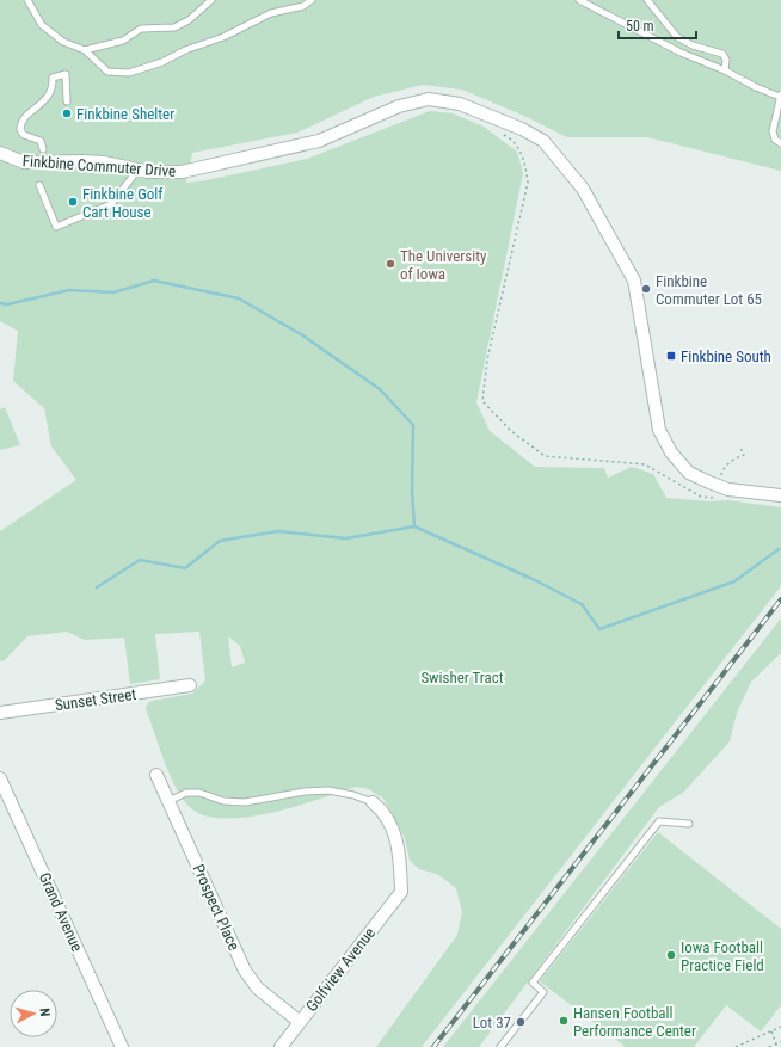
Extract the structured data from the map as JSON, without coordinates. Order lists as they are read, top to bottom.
{
  "streets": {
    "street": [
      "Finkbine Commuter Drive",
      "Sunset Street",
      "Prospect Place",
      "Grand Avenue",
      "Golfview Avenue"
    ]
  },
  "crossings": [
    ["Prospect Place", "Golfview Avenue"]
  ],
  "parks": ["Swisher Tract"],
  "places": {
    "other": [
      "Finkbine Shelter",
      "Finkbine Golf Cart House",
      "The University of Iowa",
      "Finkbine Commuter Lot 65",
      "Iowa Football Practice Field",
      "Hansen Football Performance Center",
      "Lot 37"
    ],
    "transit": ["Finkbine South"]
  },
  "scale_bar": "50 m",
  "north": "right"
}
